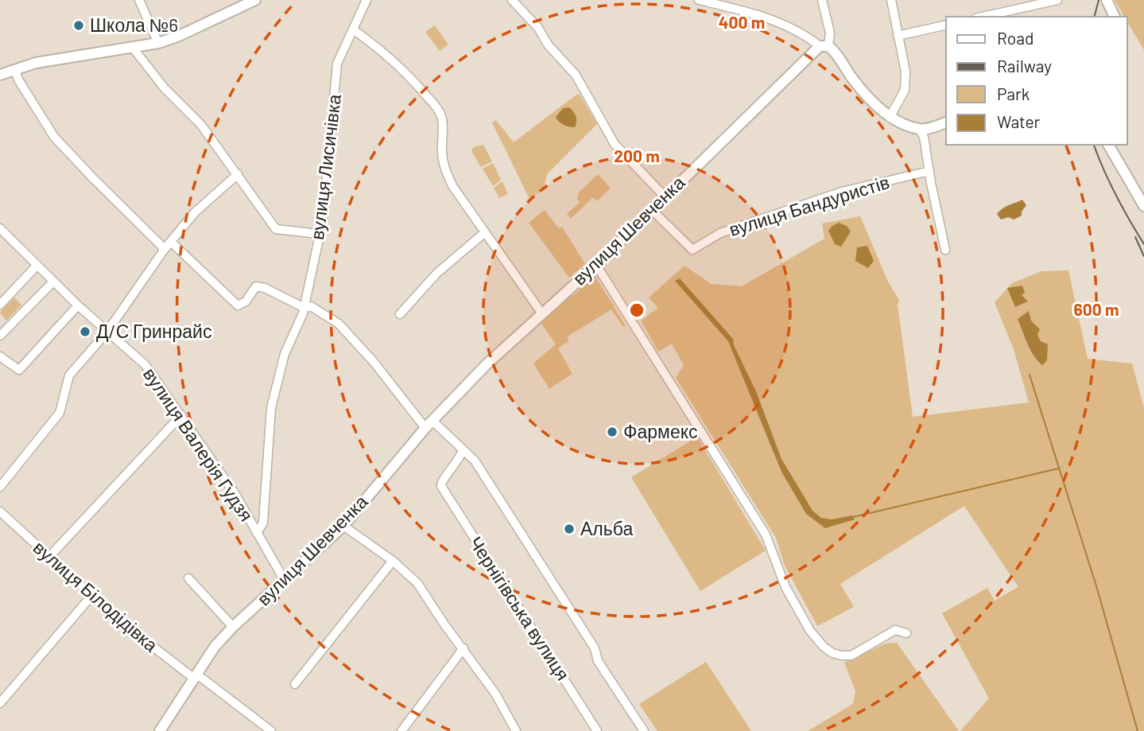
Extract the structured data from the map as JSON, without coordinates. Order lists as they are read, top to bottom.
{
  "streets": {
    "main road": ["вулиця Шевченка"],
    "street": [
      "вулиця Лисичівка",
      "вулиця Бандуристів",
      "вулиця Валерія Гудзя",
      "вулиця Білодідівка",
      "Чернігівська вулиця"
    ]
  },
  "crossings": [
    ["вулиця Лисичівка", "вулиця Валерія Гудзя"],
    ["вулиця Бандуристів", "вулиця Шевченка"],
    ["вулиця Шевченка", "вулиця Валерія Гудзя"],
    ["вулиця Шевченка", "вулиця Білодідівка"]
  ],
  "places": [
    "Школа №6",
    "Д/С Гринрайс",
    "Фармекс",
    "Альба"
  ],
  "legend": [
    "Road",
    "Railway",
    "Park",
    "Water"
  ],
  "rings": ["400 m", "200 m", "600 m"]
}
